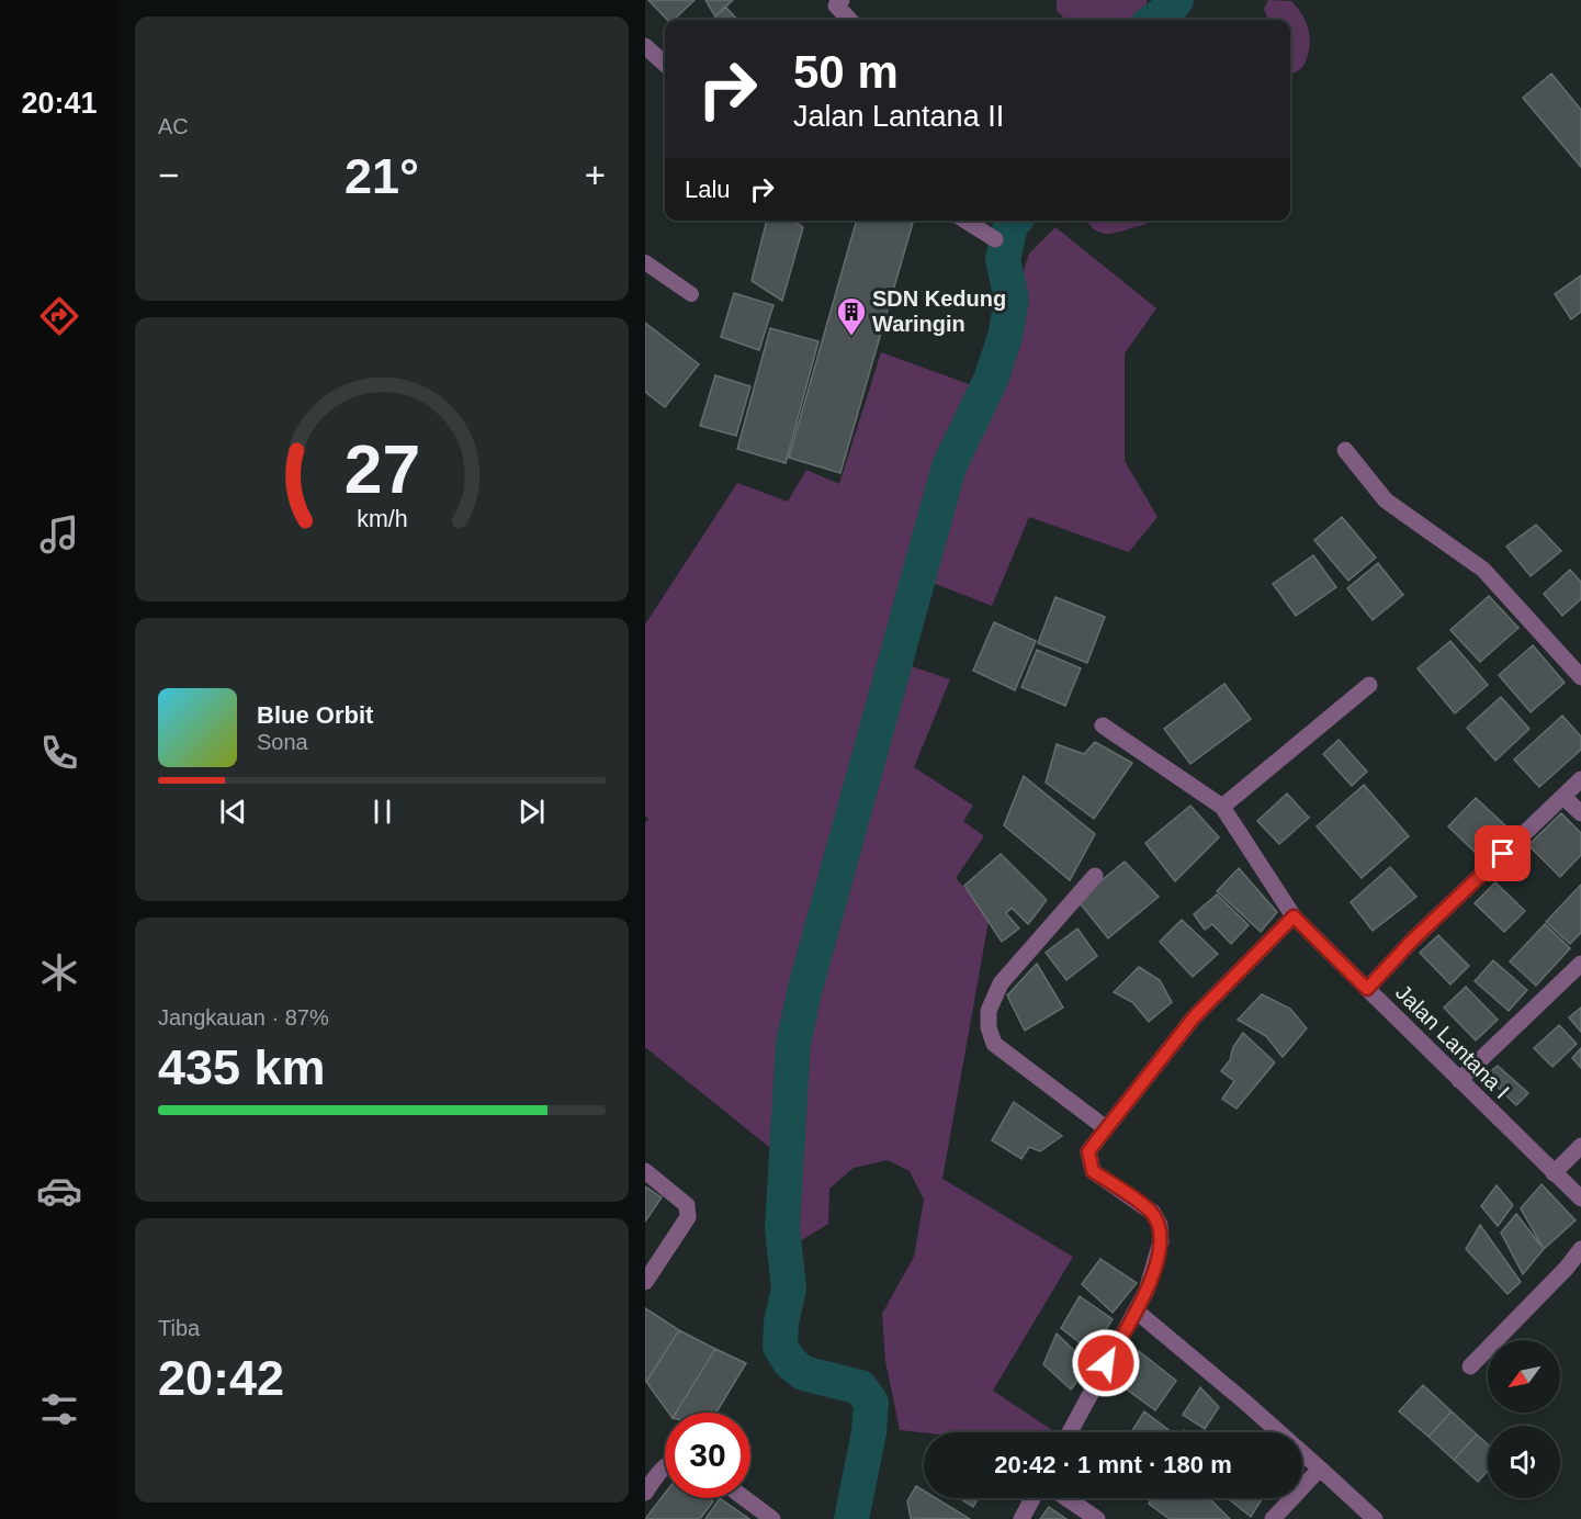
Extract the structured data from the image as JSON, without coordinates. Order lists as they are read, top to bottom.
{
  "streets": {
    "street": ["Jalan Lantana I"]
  },
  "places": {
    "building": ["SDN Kedung Waringin"]
  },
  "north": "bottom left",
  "page": {
    "tabs": "20:41",
    "tile": [
      "AC",
      ["Jangkauan · 87%", "435 km"],
      ["Tiba", "20:42"]
    ],
    "turn": ["50 m", "Jalan Lantana II"],
    "heat": ["−", "21°", "+"],
    "then": "Lalu",
    "song": ["Blue Orbit", "Sona"],
    "limit": "30",
    "trip": "20:42 · 1 mnt · 180 m",
    "gauge": ["27", "km/h"]
  }
}
